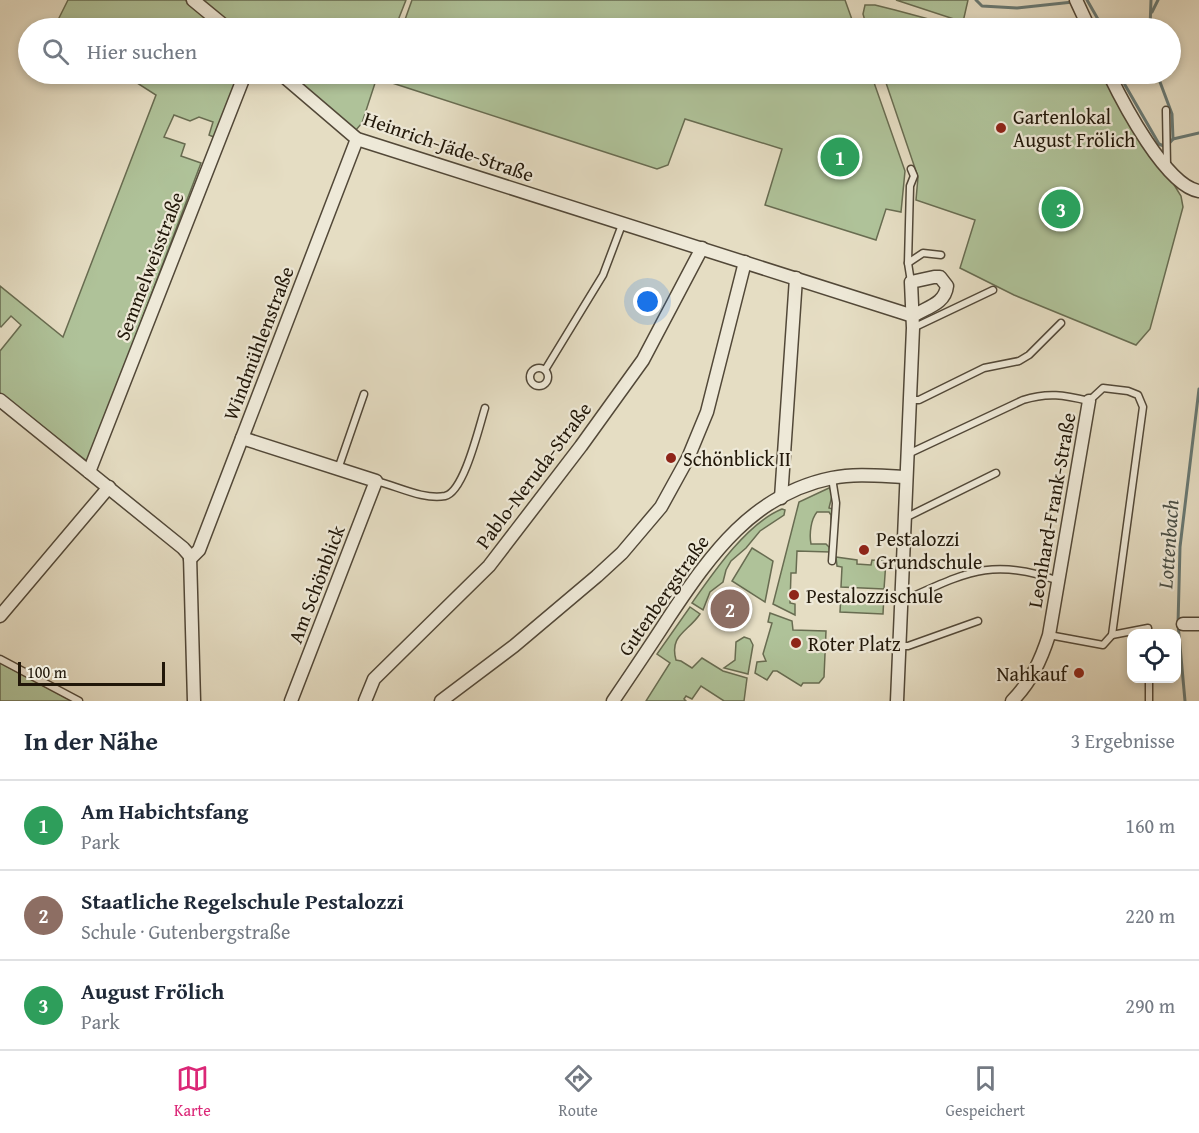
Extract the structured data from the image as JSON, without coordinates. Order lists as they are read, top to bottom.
{
  "streets": {
    "street": [
      "Heinrich-Jäde-Straße",
      "Semmelweisstraße",
      "Windmühlenstraße",
      "Pablo-Neruda-Straße",
      "Leonhard-Frank-Straße",
      "Am Schönblick",
      "Gutenbergstraße"
    ]
  },
  "crossings": [
    ["Heinrich-Jäde-Straße", "Windmühlenstraße"],
    ["Heinrich-Jäde-Straße", "Pablo-Neruda-Straße"]
  ],
  "water": ["Lottenbach"],
  "places": [
    "Gartenlokal August Frölich",
    "Schönblick II",
    "Pestalozzi Grundschule",
    "Pestalozzischule",
    "Roter Platz",
    "Nahkauf"
  ],
  "scale_bar": "100 m",
  "page": {
    "search": "Hier suchen",
    "pins": ["1", "3", "2"],
    "scale": "100 m",
    "heading": ["In der Nähe", "3 Ergebnisse"],
    "list": [
      {
        "mark": "1",
        "name": "Am Habichtsfang",
        "note": "Park",
        "value": "160 m"
      },
      {
        "mark": "2",
        "name": "Staatliche Regelschule Pestalozzi",
        "note": "Schule · Gutenbergstraße",
        "value": "220 m"
      },
      {
        "mark": "3",
        "name": "August Frölich",
        "note": "Park",
        "value": "290 m"
      }
    ],
    "nav": ["Karte", "Route", "Gespeichert"]
  }
}
